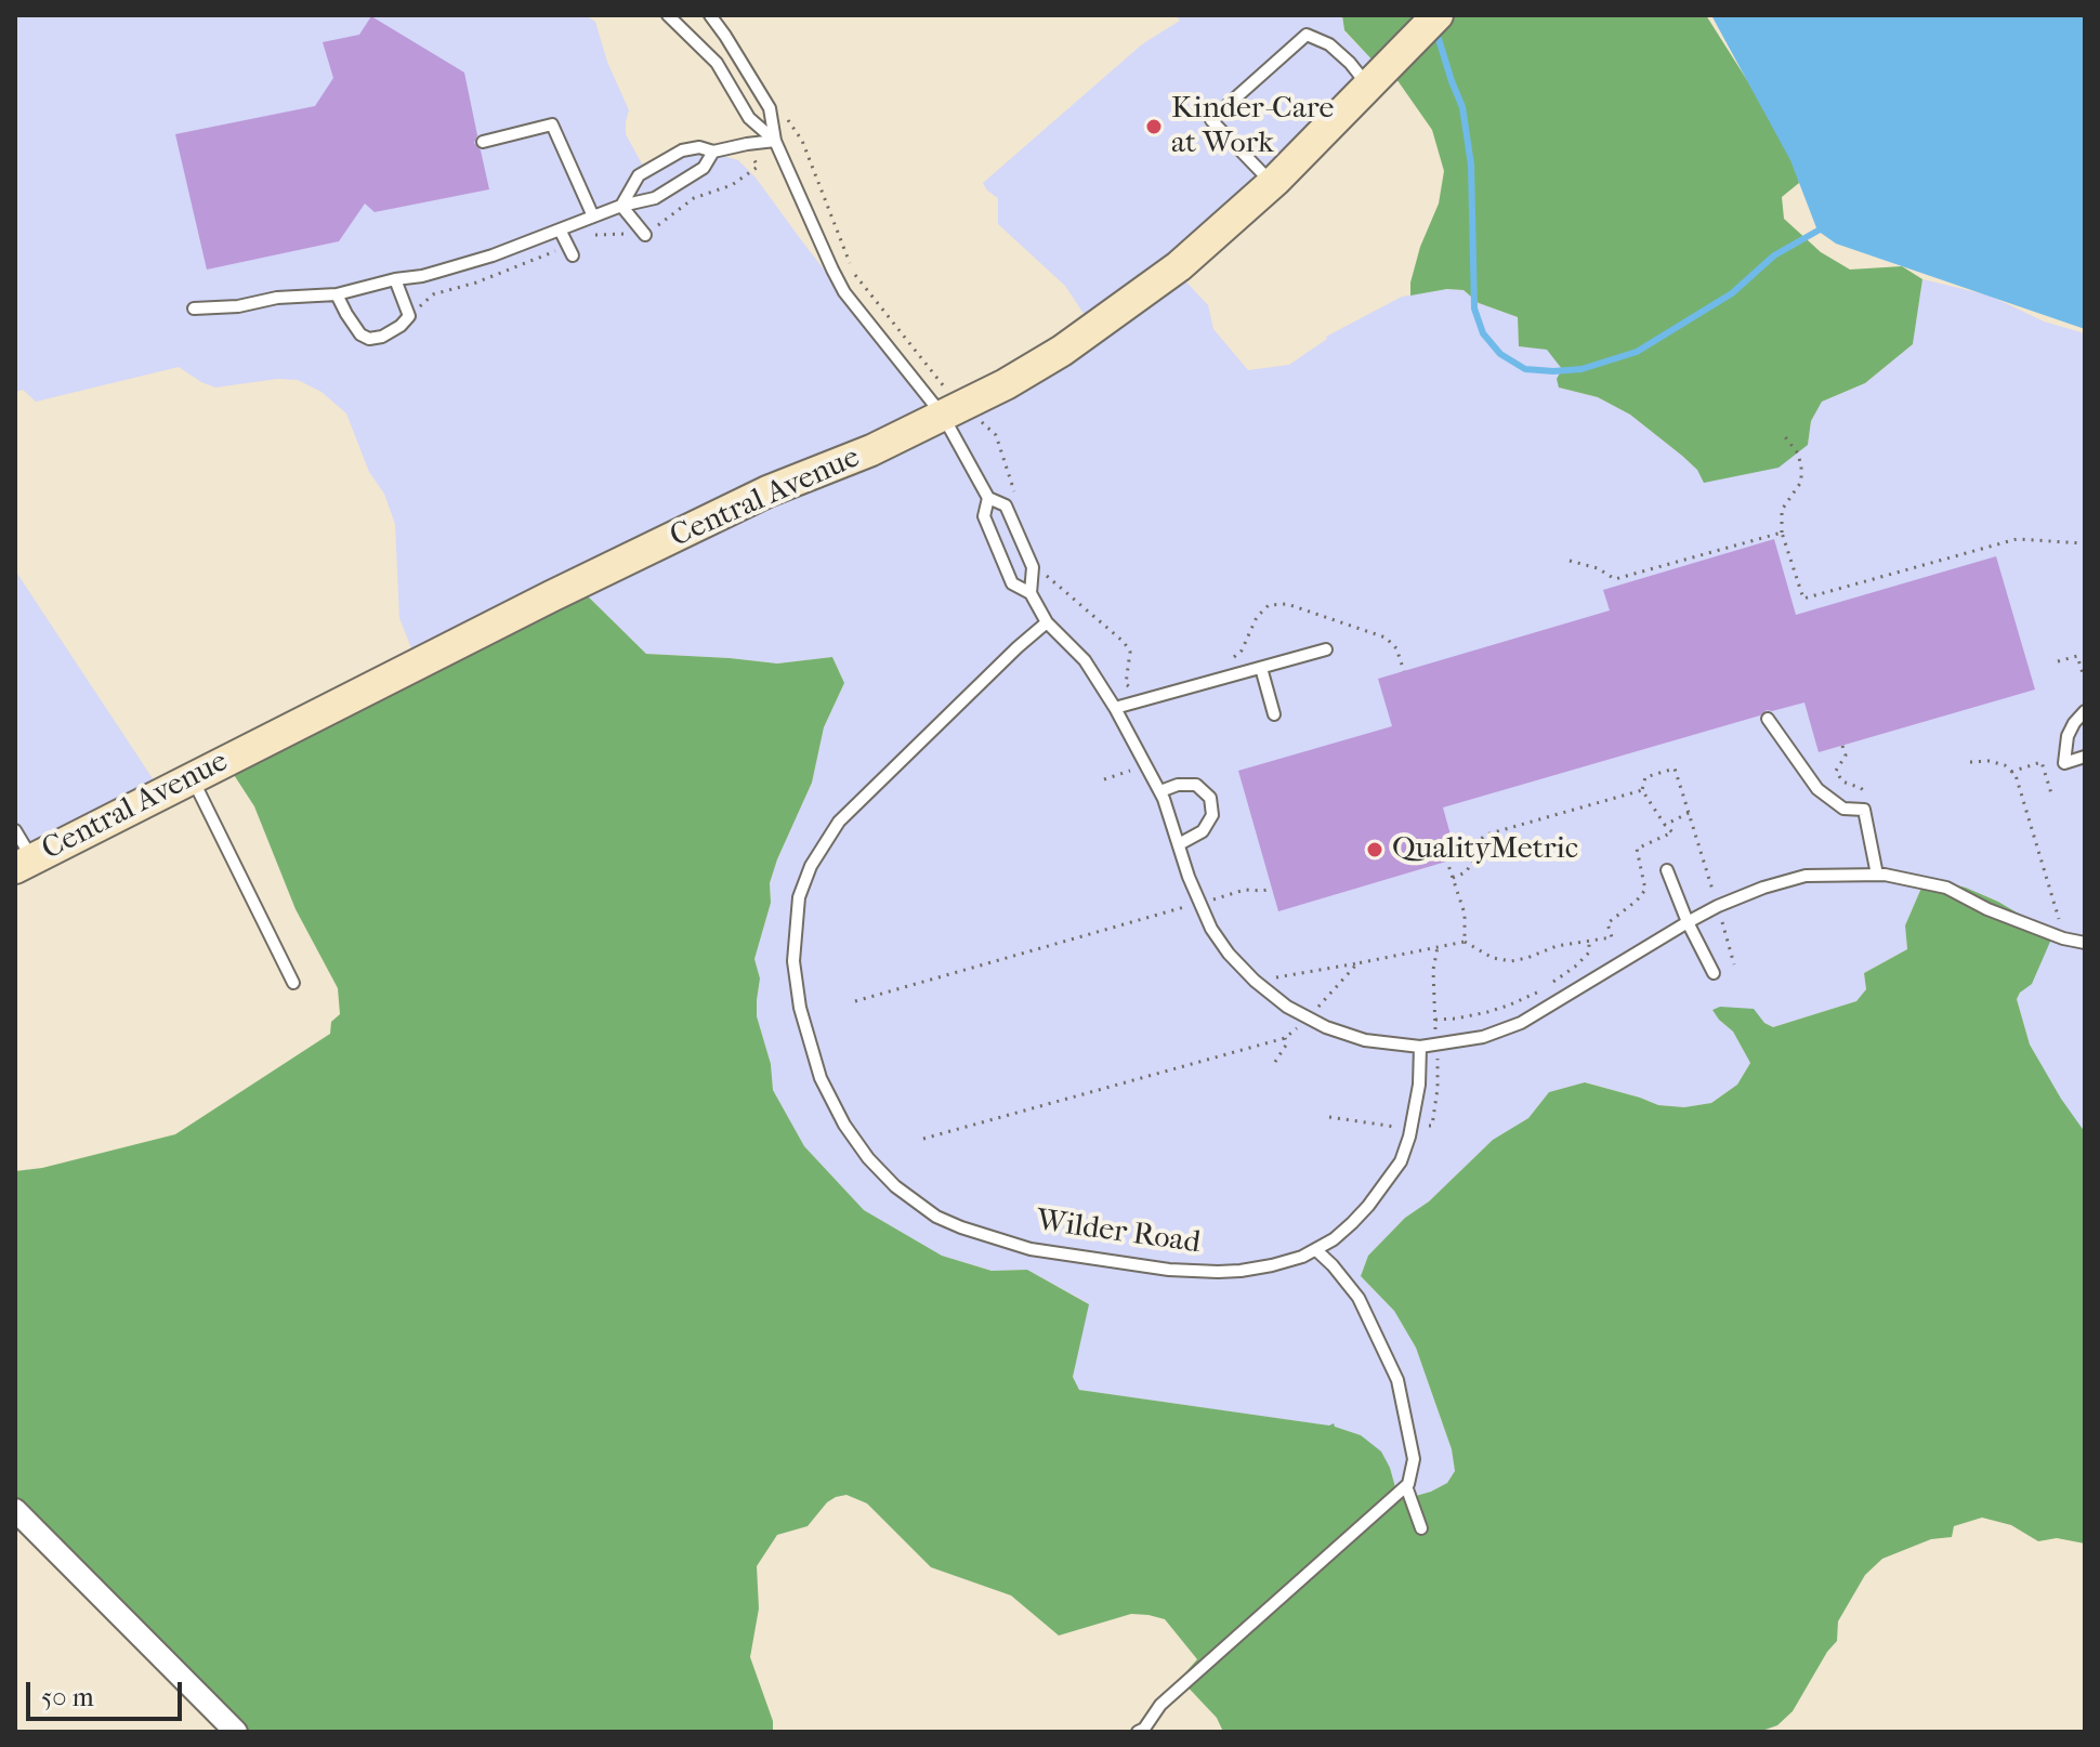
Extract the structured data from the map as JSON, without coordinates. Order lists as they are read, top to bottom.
{
  "streets": {
    "main road": ["Central Avenue"],
    "lane": ["Wilder Road"]
  },
  "places": ["Kinder-Care at Work", "QualityMetric"],
  "scale_bar": "50 m"
}
